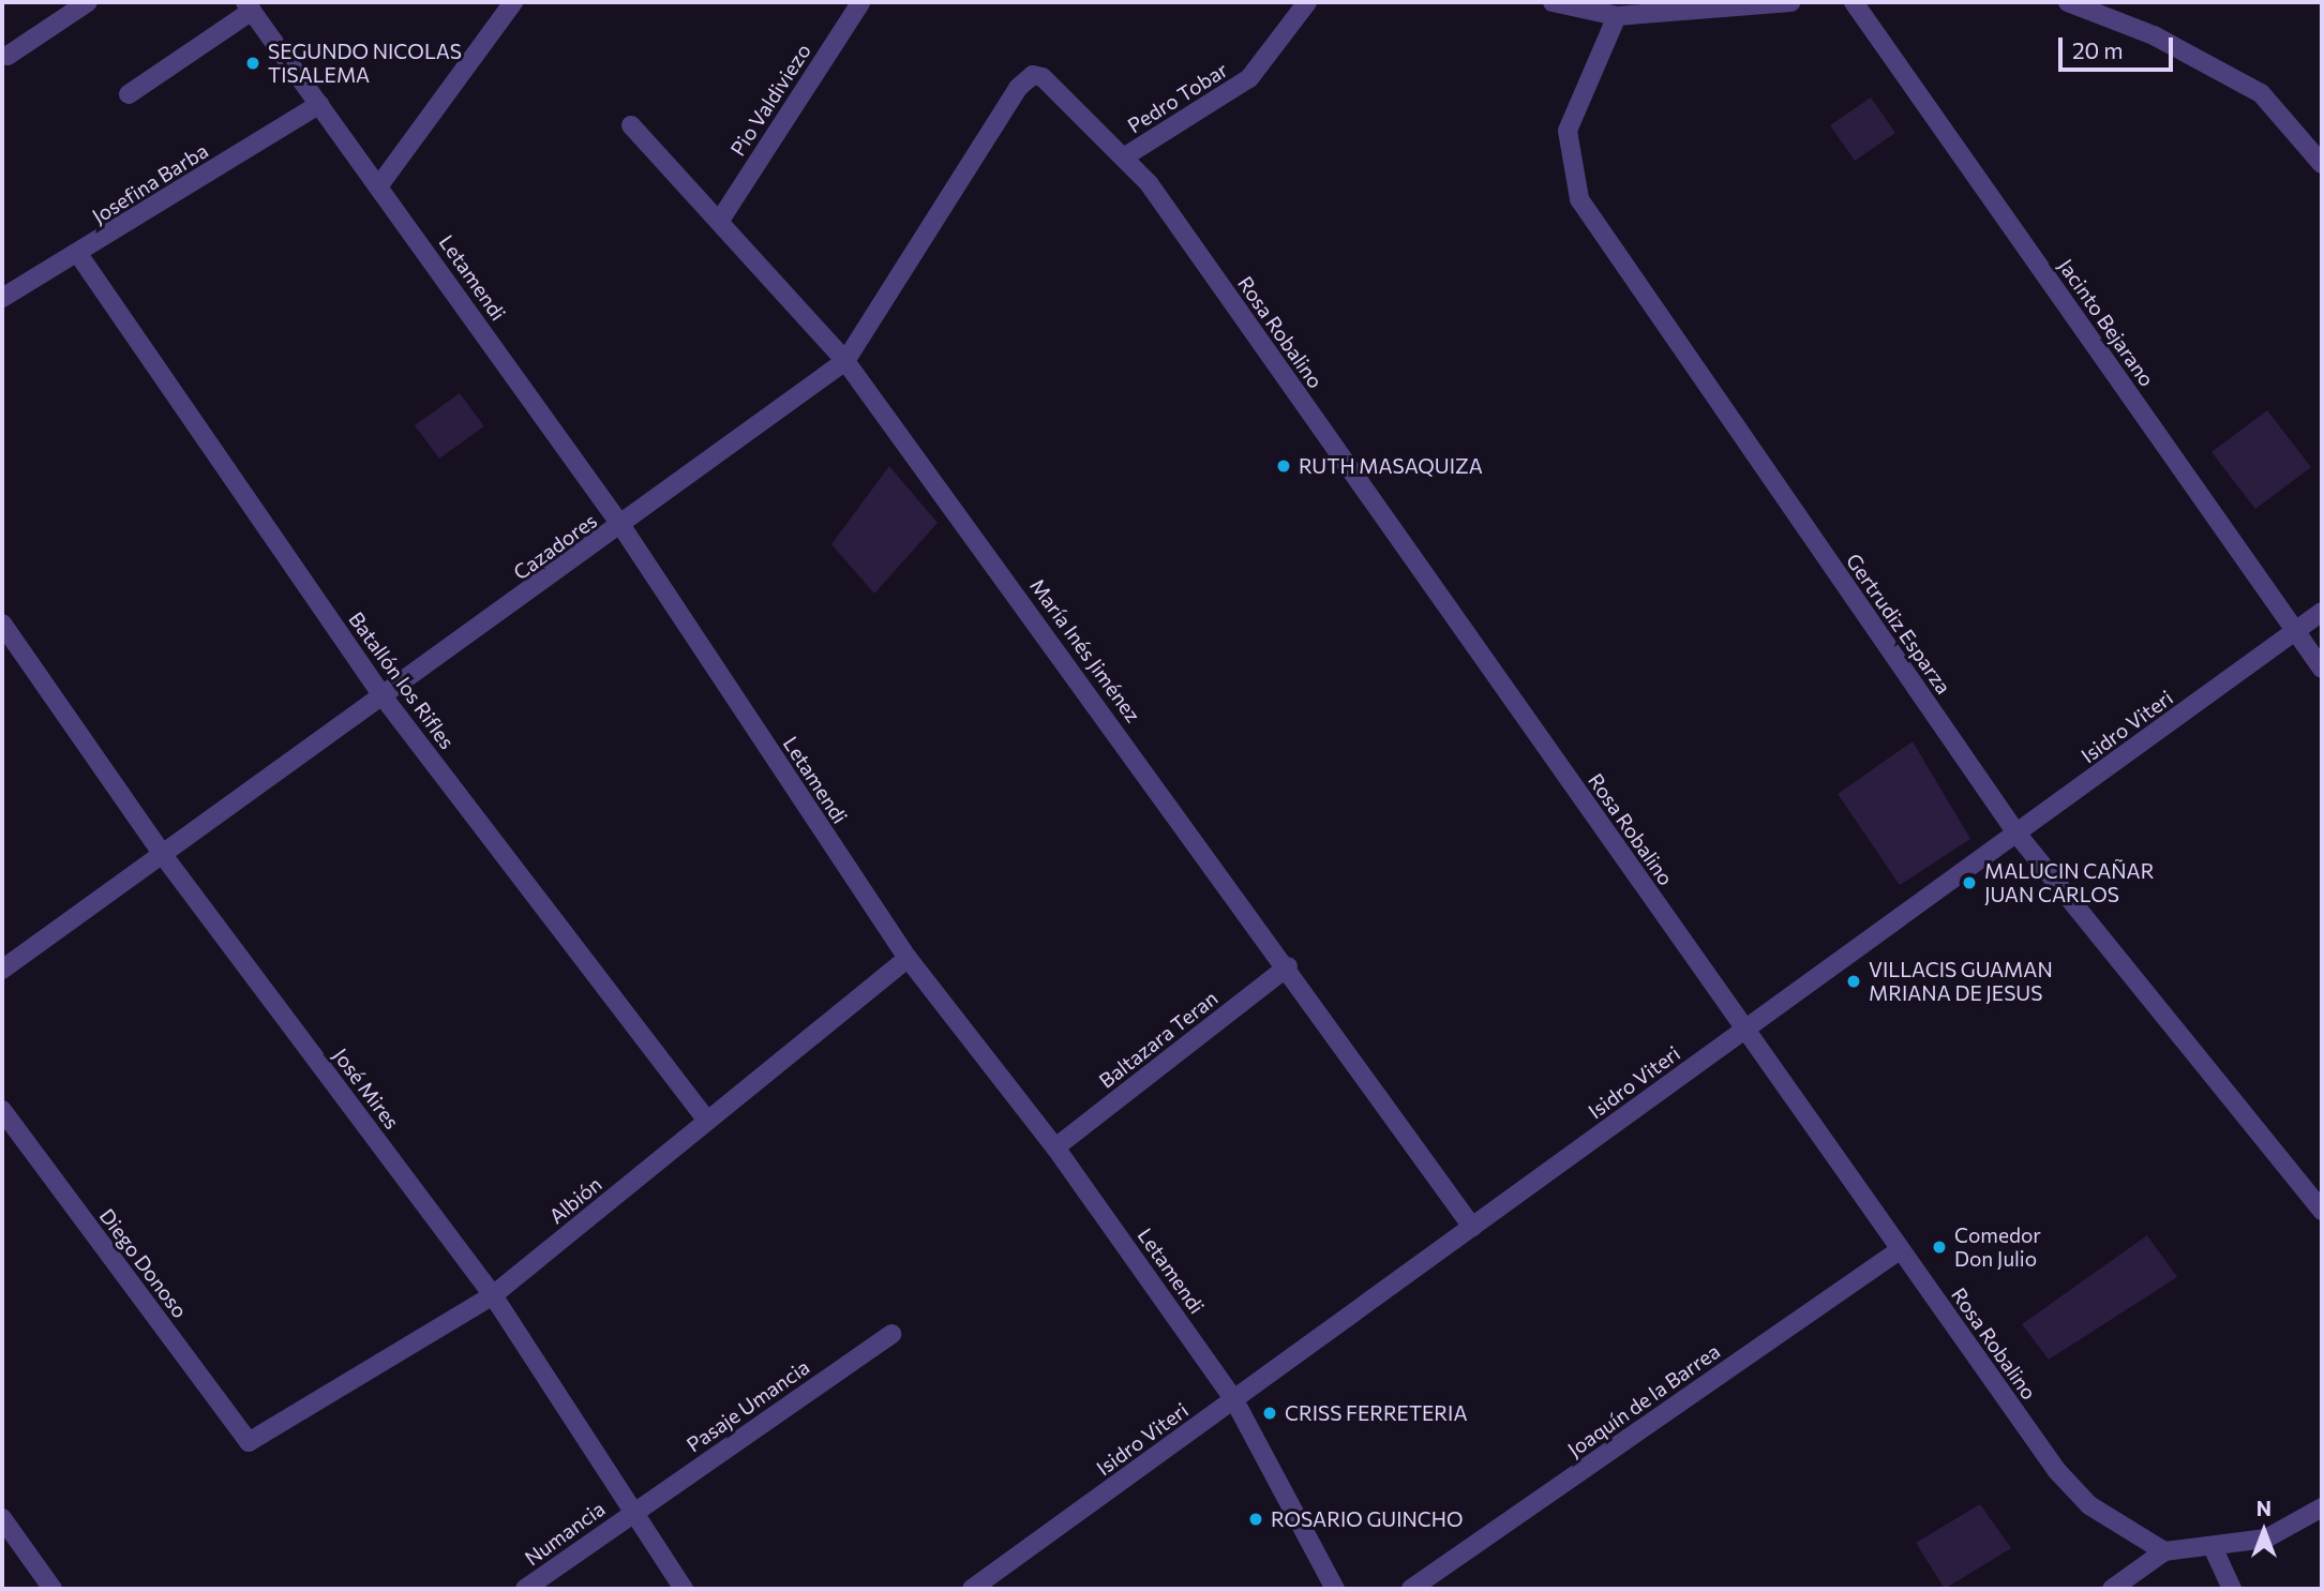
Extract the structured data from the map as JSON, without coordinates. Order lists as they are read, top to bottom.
{
  "streets": {
    "street": [
      "Pedro Tobar",
      "Pio Valdiviezo",
      "Josefina Barba",
      "Letamendi",
      "Jacinto Bejarano",
      "Rosa Robalino",
      "Cazadores",
      "Gertrudiz Esparza",
      "María Inés Jiménez",
      "Batallón los Rifles",
      "Isidro Viteri",
      "Baltazara Teran",
      "José Mires",
      "Albión",
      "Diego Donoso",
      "Joaquín de la Barrea",
      "Pasaje Umancia",
      "Numancia"
    ]
  },
  "crossings": [
    ["Pedro Tobar", "Rosa Robalino"],
    ["Pio Valdiviezo", "María Inés Jiménez"],
    ["Josefina Barba", "Letamendi"],
    ["Josefina Barba", "Batallón los Rifles"],
    ["Letamendi", "Cazadores"],
    ["Letamendi", "Isidro Viteri"],
    ["Letamendi", "Baltazara Teran"],
    ["Letamendi", "Albión"],
    ["Jacinto Bejarano", "Isidro Viteri"],
    ["Rosa Robalino", "Cazadores"],
    ["Rosa Robalino", "Isidro Viteri"],
    ["Rosa Robalino", "Joaquín de la Barrea"],
    ["Cazadores", "María Inés Jiménez"],
    ["Cazadores", "Batallón los Rifles"],
    ["Cazadores", "José Mires"],
    ["Gertrudiz Esparza", "Isidro Viteri"],
    ["María Inés Jiménez", "Isidro Viteri"],
    ["María Inés Jiménez", "Baltazara Teran"],
    ["Batallón los Rifles", "Albión"],
    ["José Mires", "Albión"],
    ["José Mires", "Pasaje Umancia"],
    ["José Mires", "Numancia"],
    ["Albión", "Diego Donoso"],
    ["Pasaje Umancia", "Numancia"]
  ],
  "places": [
    "SEGUNDO NICOLAS TISALEMA",
    "RUTH MASAQUIZA",
    "MALUCIN CAÑAR JUAN CARLOS",
    "VILLACIS GUAMAN MRIANA DE JESUS",
    "Comedor Don Julio",
    "CRISS FERRETERIA",
    "ROSARIO GUINCHO"
  ],
  "scale_bar": "20 m",
  "north": "top"
}
